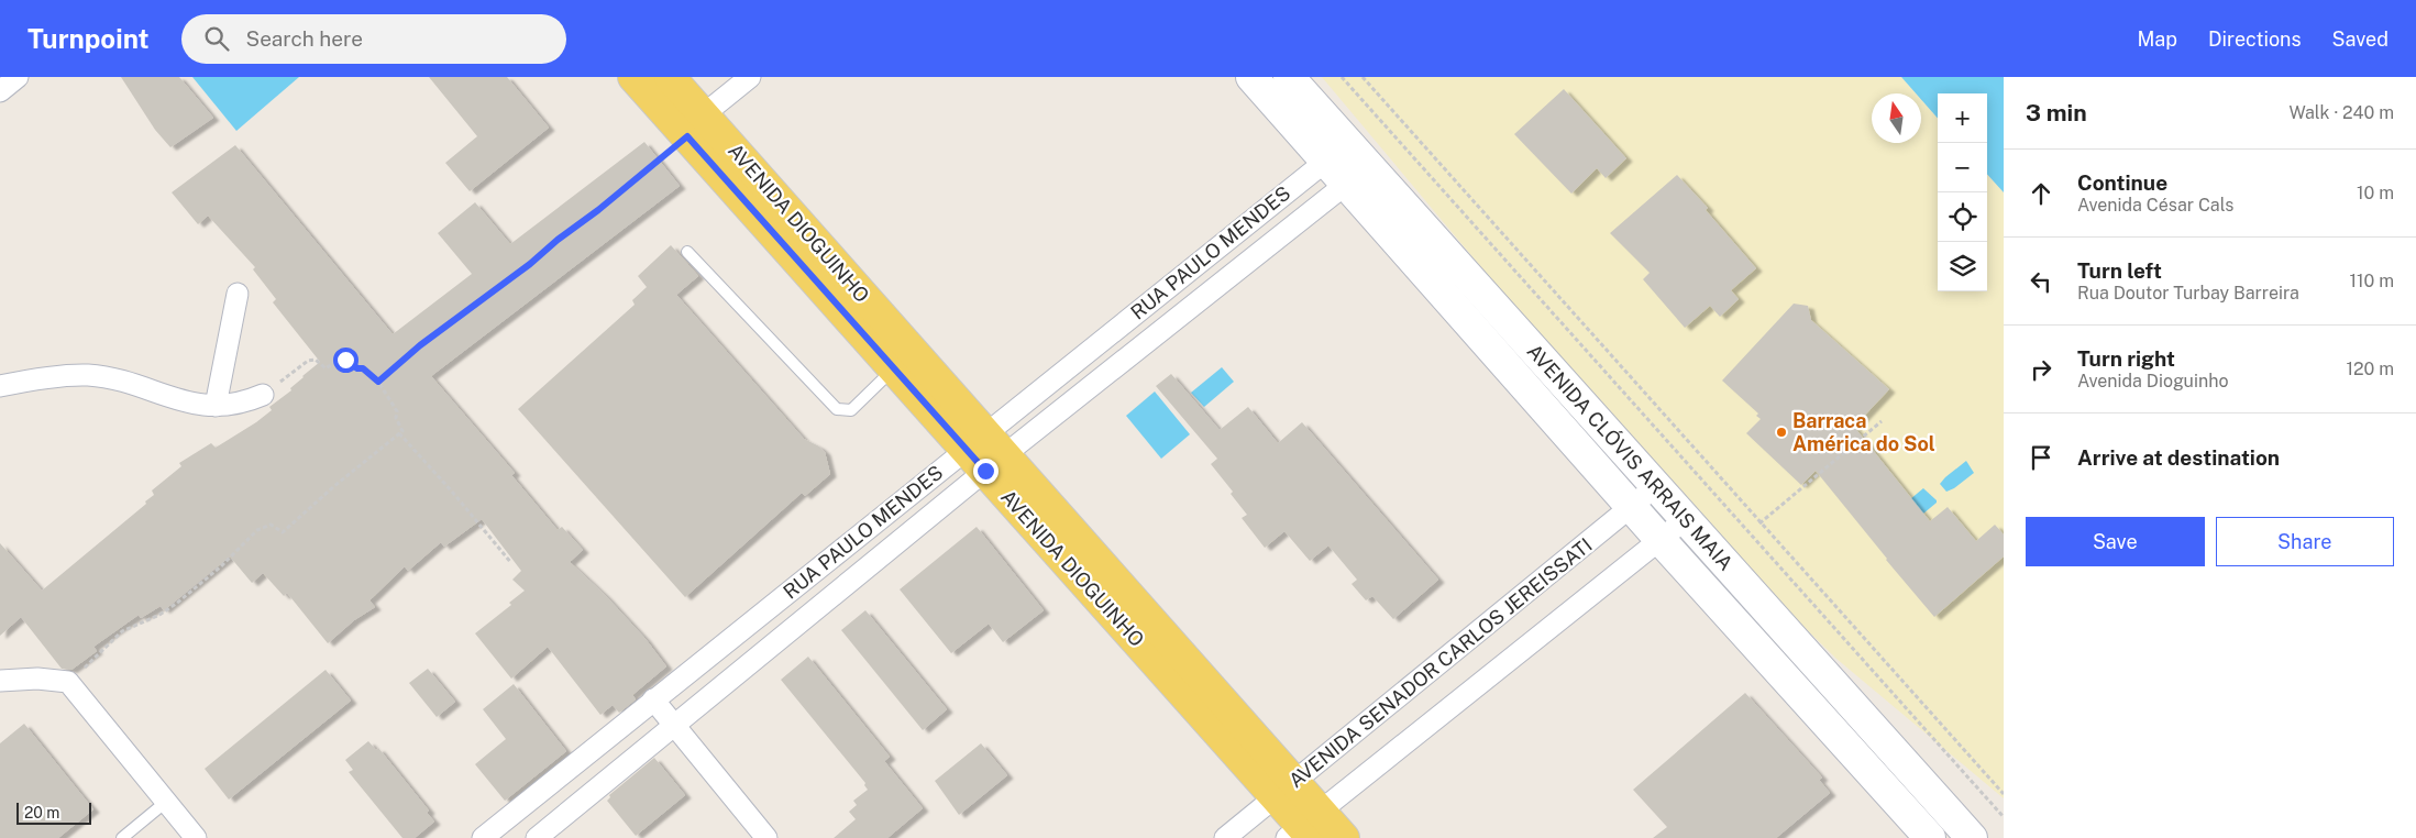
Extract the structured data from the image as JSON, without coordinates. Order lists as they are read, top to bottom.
{
  "streets": {
    "main road": ["AVENIDA DIOGUINHO", "AVENIDA CLÓVIS ARRAIS MAIA"],
    "street": ["RUA PAULO MENDES", "AVENIDA SENADOR CARLOS JEREISSATI"]
  },
  "crossings": [
    ["AVENIDA DIOGUINHO", "RUA PAULO MENDES"],
    ["AVENIDA DIOGUINHO", "AVENIDA SENADOR CARLOS JEREISSATI"],
    ["RUA PAULO MENDES", "AVENIDA CLÓVIS ARRAIS MAIA"],
    ["AVENIDA CLÓVIS ARRAIS MAIA", "AVENIDA SENADOR CARLOS JEREISSATI"]
  ],
  "places": ["Barraca América do Sol"],
  "scale_bar": "20 m",
  "north": "top",
  "page": {
    "header": "Turnpoint",
    "search": "Search here",
    "nav": ["Map", "Directions", "Saved"],
    "heading": ["3 min", "Walk · 240 m"],
    "map_buttons": ["+", "−"],
    "list": [
      ["Continue", "Avenida César Cals", "10 m"],
      ["Turn left", "Rua Doutor Turbay Barreira", "110 m"],
      ["Turn right", "Avenida Dioguinho", "120 m"],
      "Arrive at destination"
    ],
    "buttons": ["Save", "Share"],
    "scale": "20 m"
  }
}
